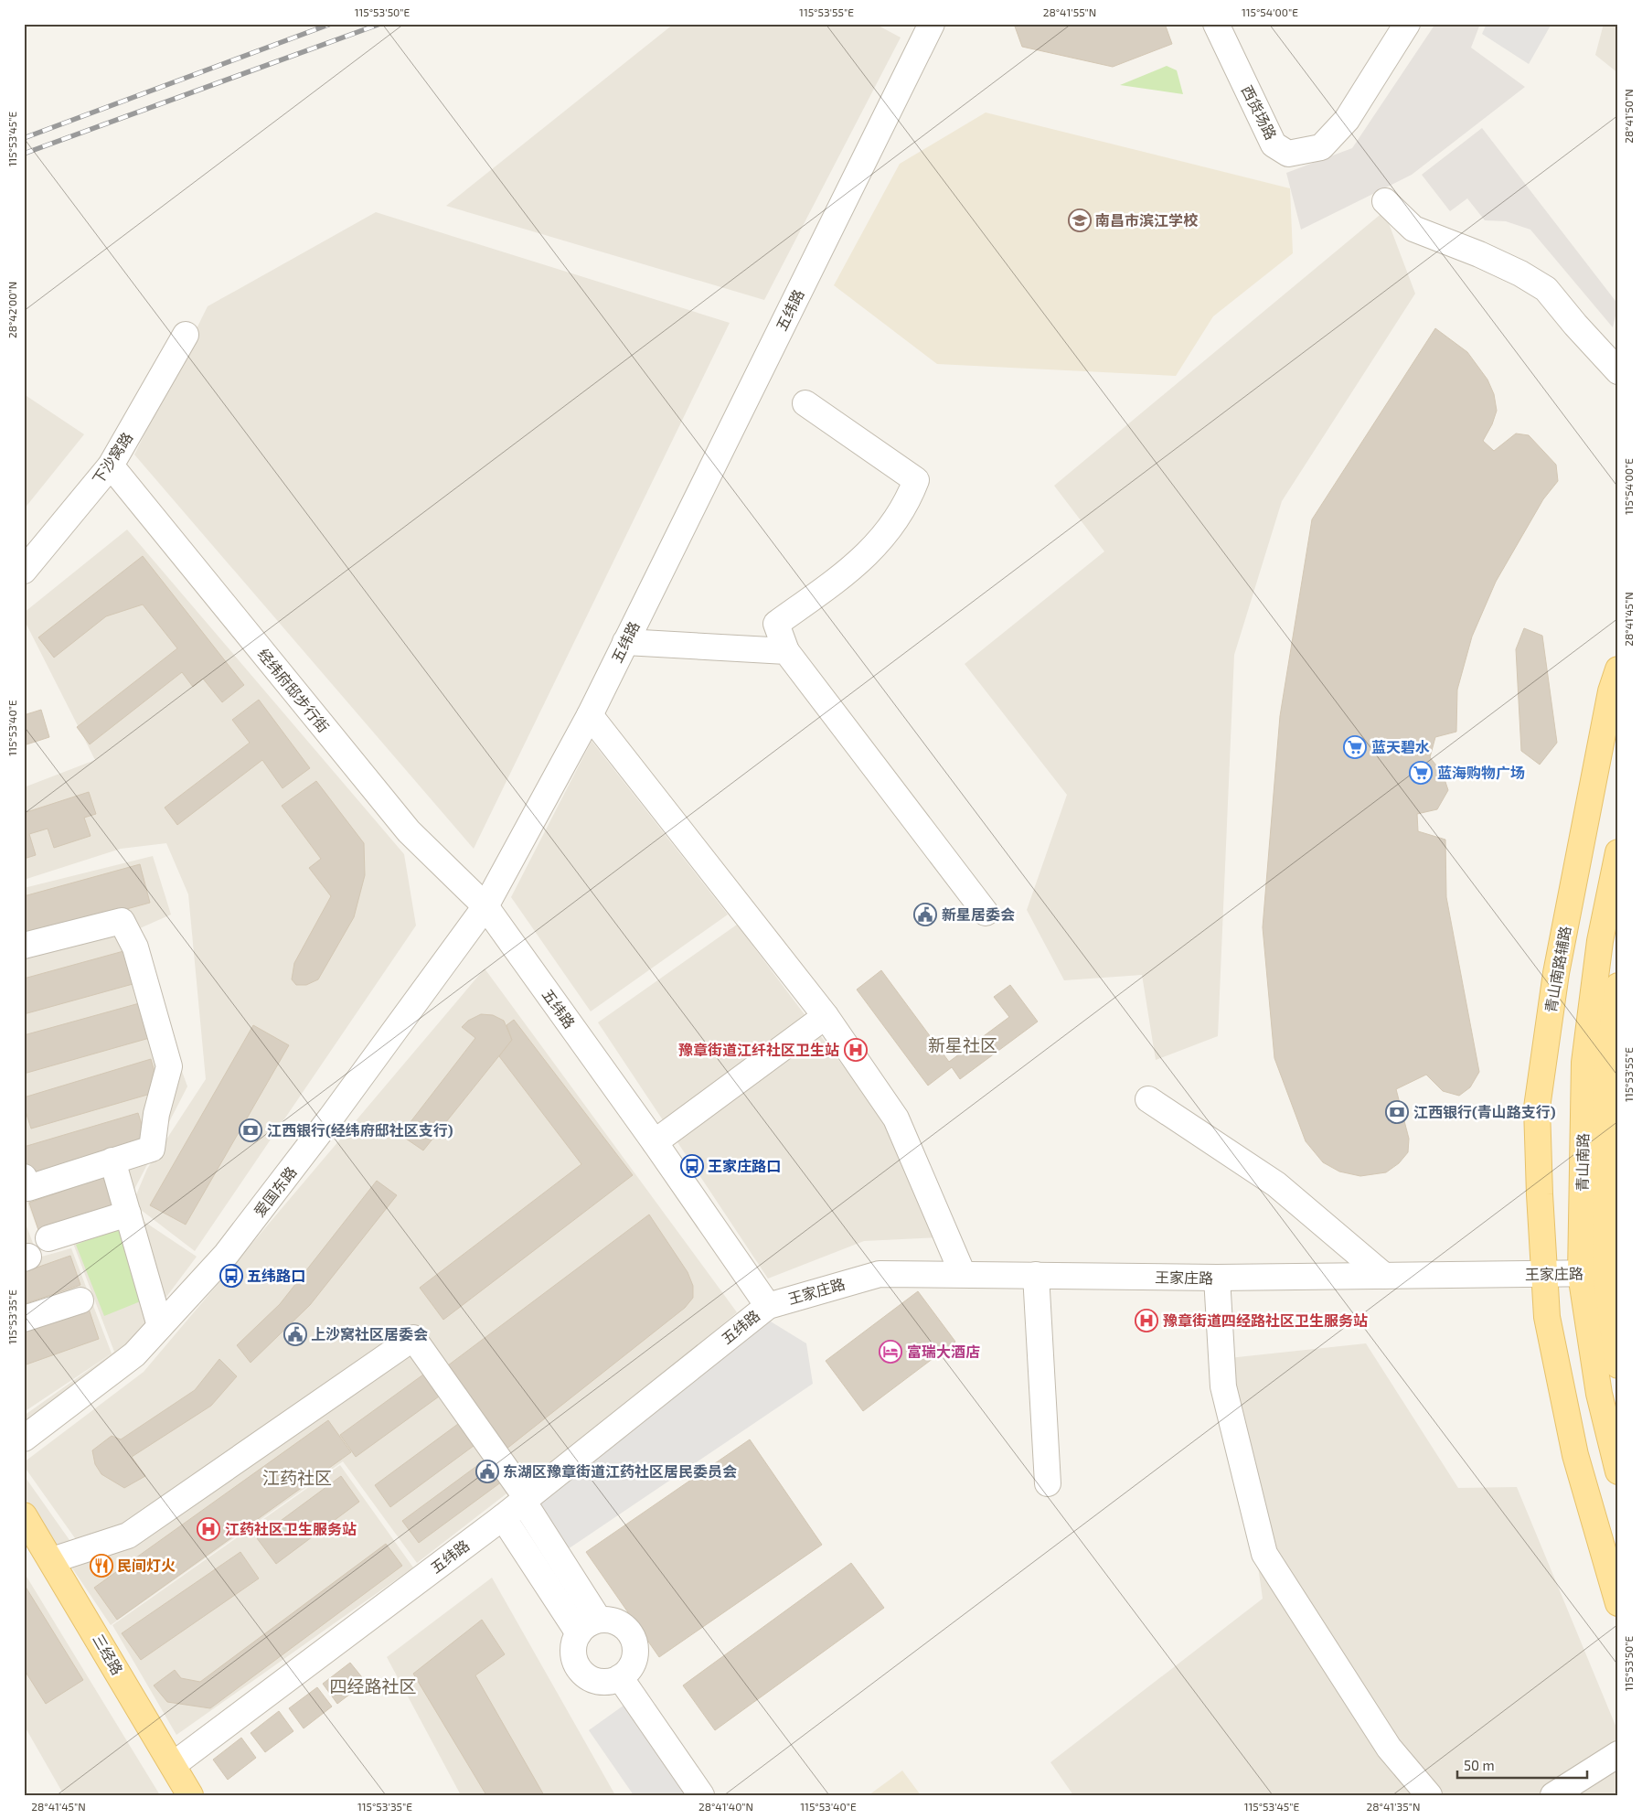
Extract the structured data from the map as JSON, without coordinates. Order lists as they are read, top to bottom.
{
  "streets": {
    "main road": ["青山南路辅路", "青山南路", "三经路"],
    "street": [
      "西货场路",
      "五纬路",
      "下沙窝路",
      "经纬府邸步行街",
      "爱国东路",
      "王家庄路"
    ]
  },
  "crossings": [
    ["五纬路", "经纬府邸步行街"],
    ["五纬路", "爱国东路"],
    ["五纬路", "王家庄路"],
    ["五纬路", "三经路"],
    ["下沙窝路", "经纬府邸步行街"],
    ["经纬府邸步行街", "爱国东路"],
    ["青山南路辅路", "王家庄路"],
    ["青山南路", "王家庄路"]
  ],
  "districts": ["新星社区", "江药社区", "四经路社区"],
  "places": {
    "school or university": ["南昌市滨江学校"],
    "supermarket": ["蓝天碧水", "蓝海购物广场"],
    "public building": ["新星居委会", "上沙窝社区居委会", "东湖区豫章街道江药社区居民委员会"],
    "hospital": ["豫章街道江纤社区卫生站", "豫章街道四经路社区卫生服务站", "江药社区卫生服务站"],
    "bank": ["江西银行(青山路支行)", "江西银行(经纬府邸社区支行)"],
    "bus stop": ["王家庄路口", "五纬路口"],
    "hotel": ["富瑞大酒店"],
    "restaurant": ["民间灯火"]
  },
  "scale_bar": "50 m",
  "coordinates": [
    "115°53'50\"E",
    "115°53'55\"E",
    "28°41'55\"N",
    "115°54'00\"E",
    "28°41'50\"N",
    "115°53'45\"E",
    "28°42'00\"N",
    "28°41'45\"N",
    "115°53'40\"E",
    "115°53'35\"E",
    "28°41'40\"N",
    "28°41'35\"N"
  ]
}
